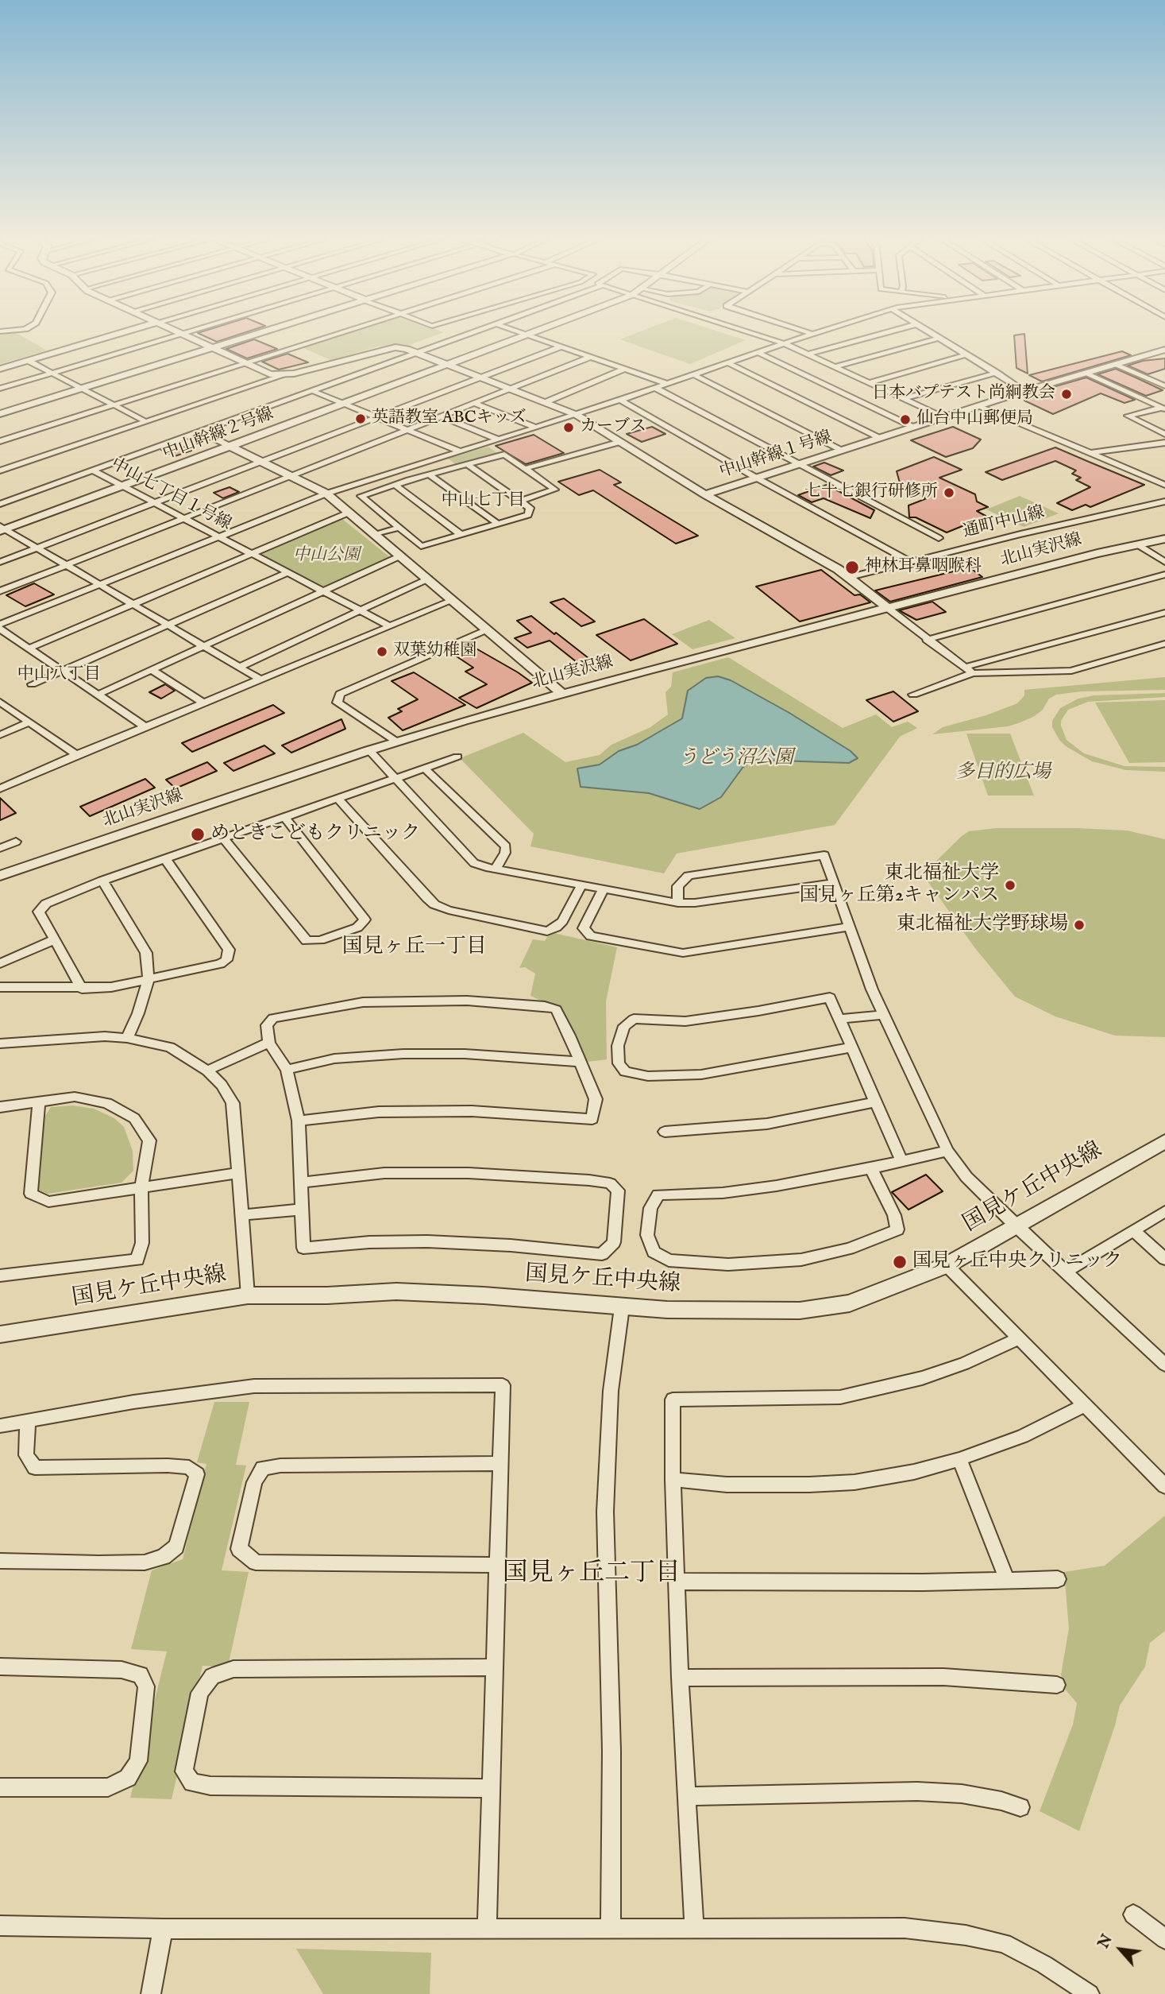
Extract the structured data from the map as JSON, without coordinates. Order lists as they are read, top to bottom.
{
  "streets": {
    "street": [
      "中山幹線２号線",
      "中山幹線１号線",
      "中山七丁目１号線",
      "通町中山線",
      "北山実沢線",
      "国見ケ丘中央線"
    ]
  },
  "crossings": [
    ["中山幹線２号線", "中山幹線１号線"],
    ["中山幹線２号線", "中山七丁目１号線"],
    ["中山幹線１号線", "中山七丁目１号線"]
  ],
  "districts": [
    "中山七丁目",
    "中山八丁目",
    "国見ヶ丘一丁目",
    "国見ヶ丘二丁目"
  ],
  "parks": ["中山公園", "うどう沼公園", "多目的広場"],
  "places": [
    "日本バプテスト尚絅教会",
    "英語教室 ABCキッズ",
    "仙台中山郵便局",
    "カーブス",
    "七十七銀行研修所",
    "神林耳鼻咽喉科",
    "双葉幼稚園",
    "めときこどもクリニック",
    "東北福祉大学 国見ヶ丘第2キャンパス",
    "東北福祉大学野球場",
    "国見ヶ丘中央クリニック"
  ],
  "north": "top left"
}
